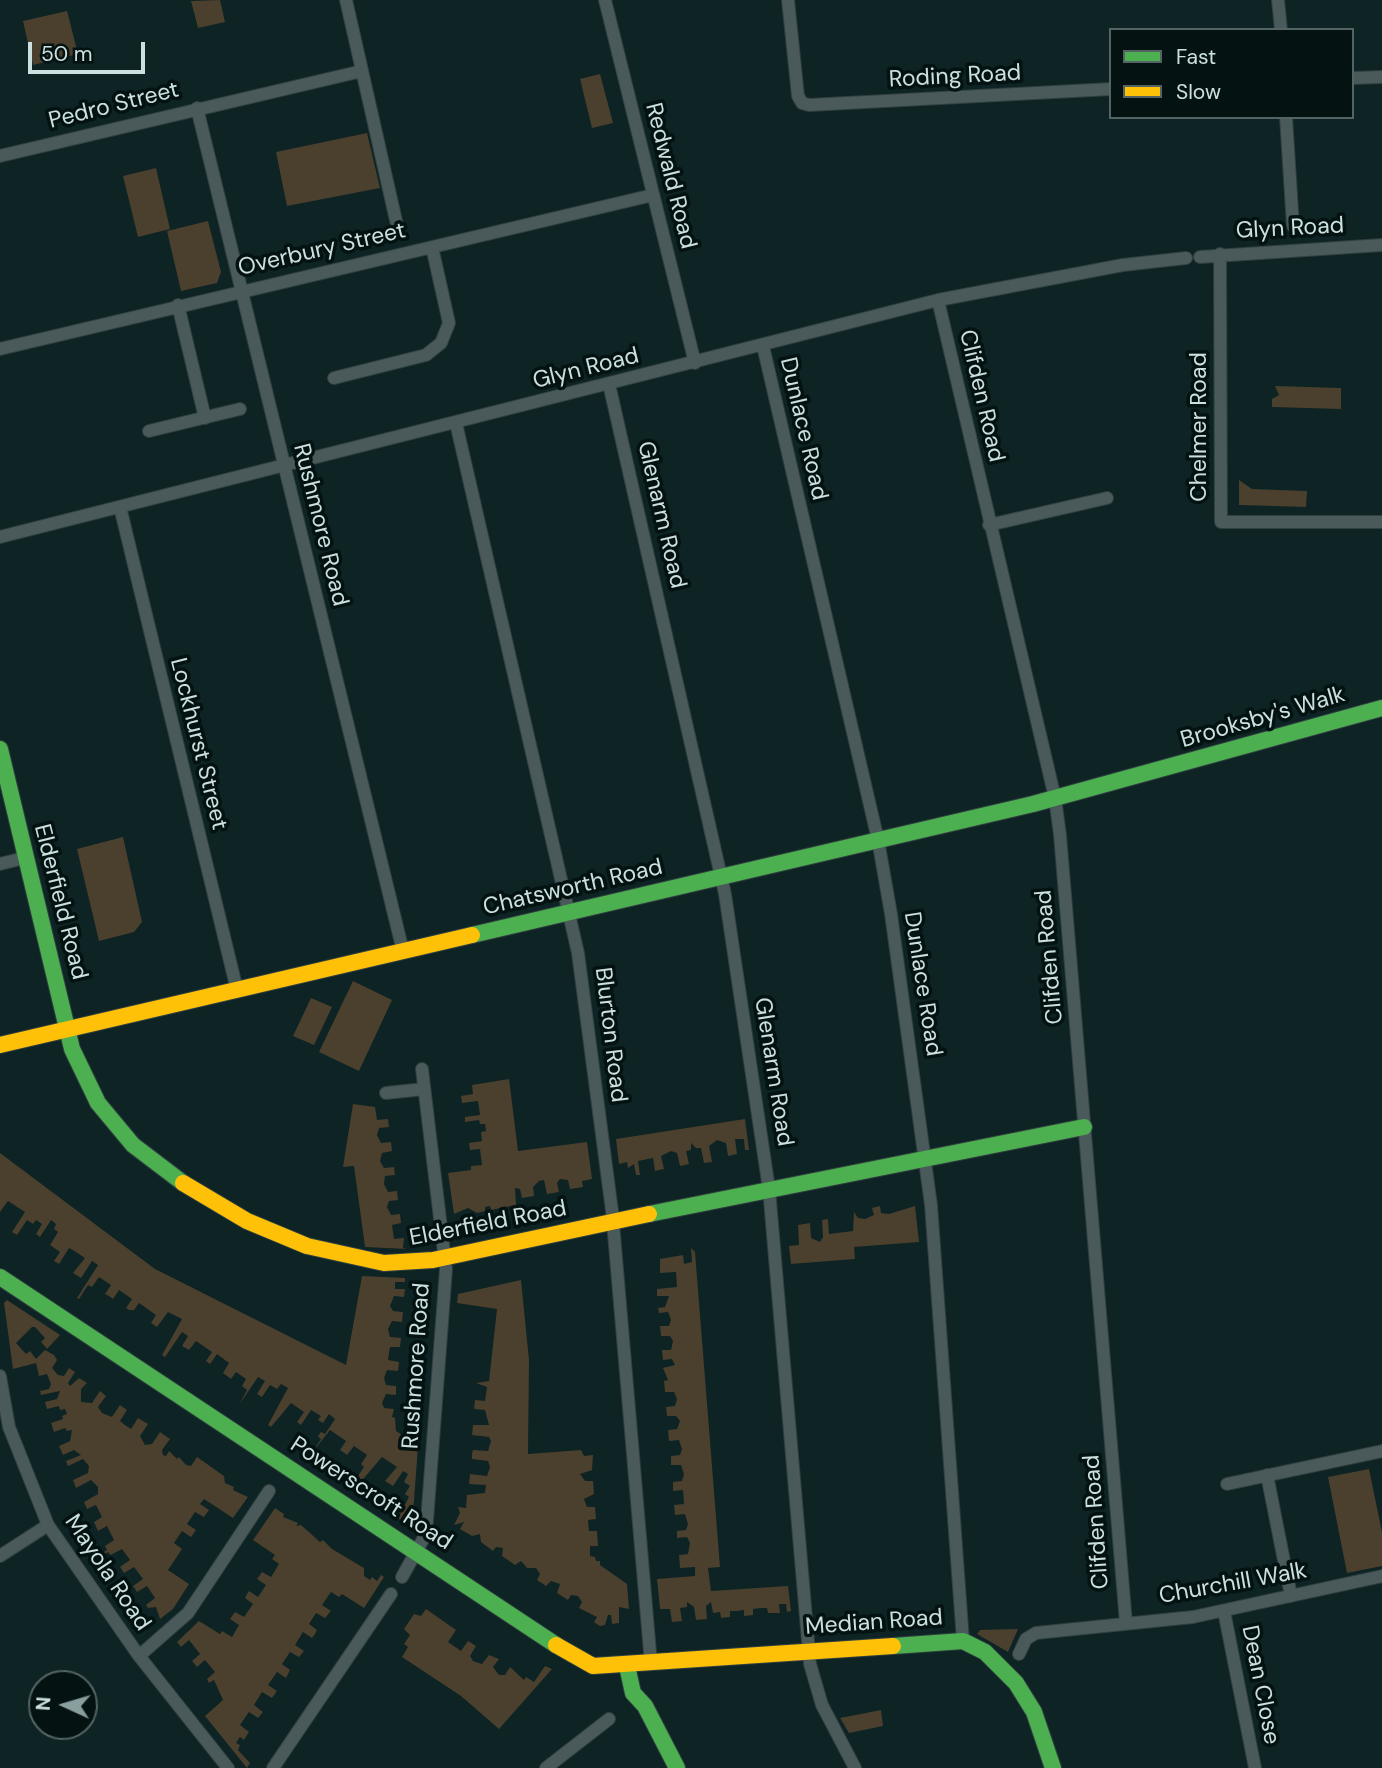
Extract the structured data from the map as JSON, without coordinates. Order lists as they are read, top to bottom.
{
  "streets": {
    "street": [
      "Roding Road",
      "Pedro Street",
      "Redwald Road",
      "Glyn Road",
      "Overbury Street",
      "Clifden Road",
      "Chelmer Road",
      "Dunlace Road",
      "Glenarm Road",
      "Rushmore Road",
      "Brooksby's Walk",
      "Lockhurst Street",
      "Chatsworth Road",
      "Elderfield Road",
      "Blurton Road",
      "Powerscroft Road",
      "Mayola Road",
      "Churchill Walk",
      "Median Road",
      "Dean Close"
    ]
  },
  "crossings": [
    ["Pedro Street", "Rushmore Road"],
    ["Redwald Road", "Glyn Road"],
    ["Redwald Road", "Overbury Street"],
    ["Glyn Road", "Clifden Road"],
    ["Glyn Road", "Chelmer Road"],
    ["Glyn Road", "Dunlace Road"],
    ["Glyn Road", "Glenarm Road"],
    ["Glyn Road", "Rushmore Road"],
    ["Glyn Road", "Lockhurst Street"],
    ["Glyn Road", "Blurton Road"],
    ["Overbury Street", "Rushmore Road"],
    ["Clifden Road", "Chatsworth Road"],
    ["Clifden Road", "Elderfield Road"],
    ["Clifden Road", "Churchill Walk"],
    ["Dunlace Road", "Chatsworth Road"],
    ["Dunlace Road", "Elderfield Road"],
    ["Dunlace Road", "Median Road"],
    ["Glenarm Road", "Chatsworth Road"],
    ["Glenarm Road", "Elderfield Road"],
    ["Glenarm Road", "Median Road"],
    ["Rushmore Road", "Chatsworth Road"],
    ["Rushmore Road", "Elderfield Road"],
    ["Rushmore Road", "Powerscroft Road"],
    ["Brooksby's Walk", "Chatsworth Road"],
    ["Lockhurst Street", "Chatsworth Road"],
    ["Chatsworth Road", "Elderfield Road"],
    ["Chatsworth Road", "Blurton Road"],
    ["Elderfield Road", "Blurton Road"],
    ["Blurton Road", "Median Road"],
    ["Powerscroft Road", "Median Road"],
    ["Churchill Walk", "Dean Close"]
  ],
  "legend": ["Fast", "Slow"],
  "scale_bar": "50 m",
  "north": "left"
}
